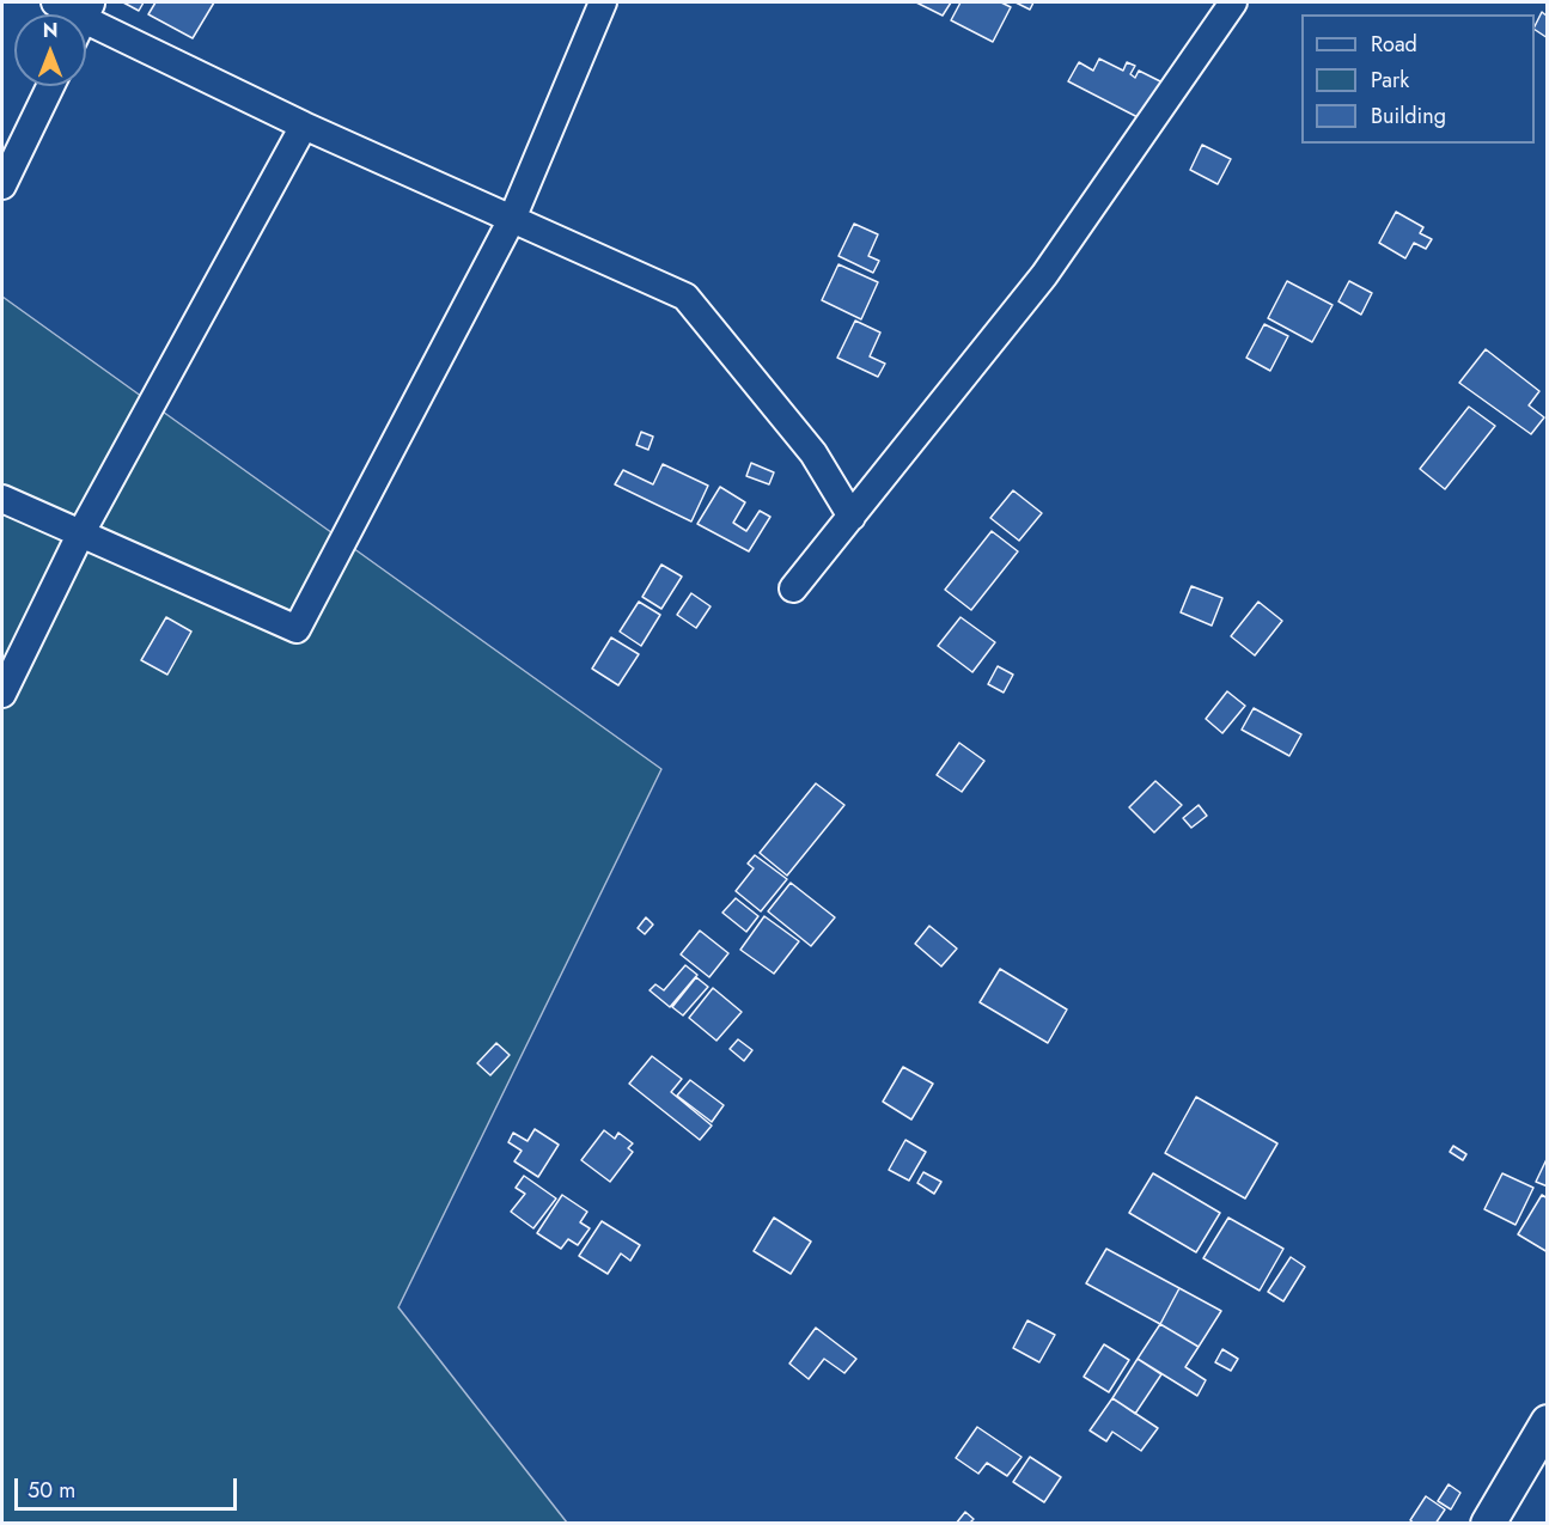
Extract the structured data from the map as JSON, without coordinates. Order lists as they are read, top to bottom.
{
  "legend": ["Road", "Park", "Building"],
  "scale_bar": "50 m",
  "north": "top"
}
